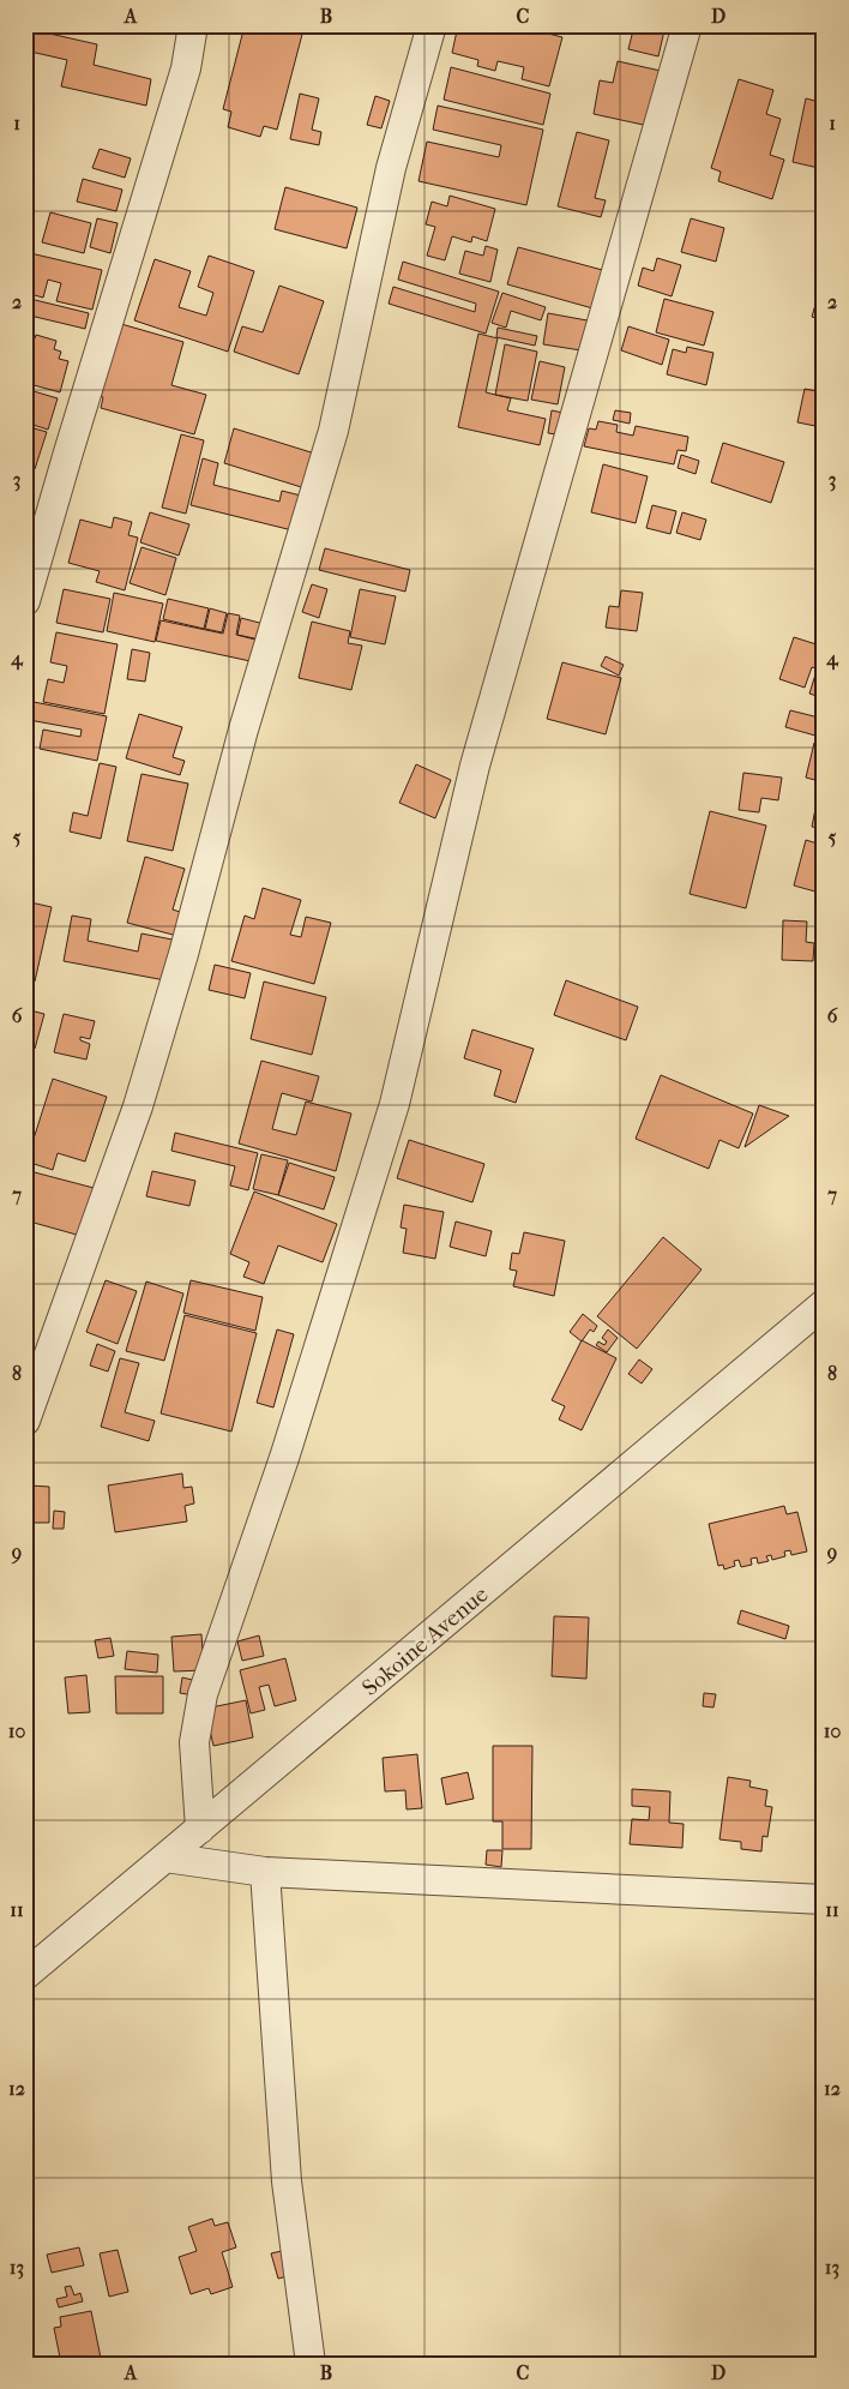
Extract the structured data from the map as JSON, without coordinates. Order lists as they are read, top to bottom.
{
  "streets": {
    "street": ["Sokoine Avenue"]
  },
  "grid": {
    "columns": [
      "A",
      "B",
      "C",
      "D"
    ],
    "rows": [
      "1",
      "2",
      "3",
      "4",
      "5",
      "6",
      "7",
      "8",
      "9",
      "10",
      "11",
      "12",
      "13"
    ]
  }
}
